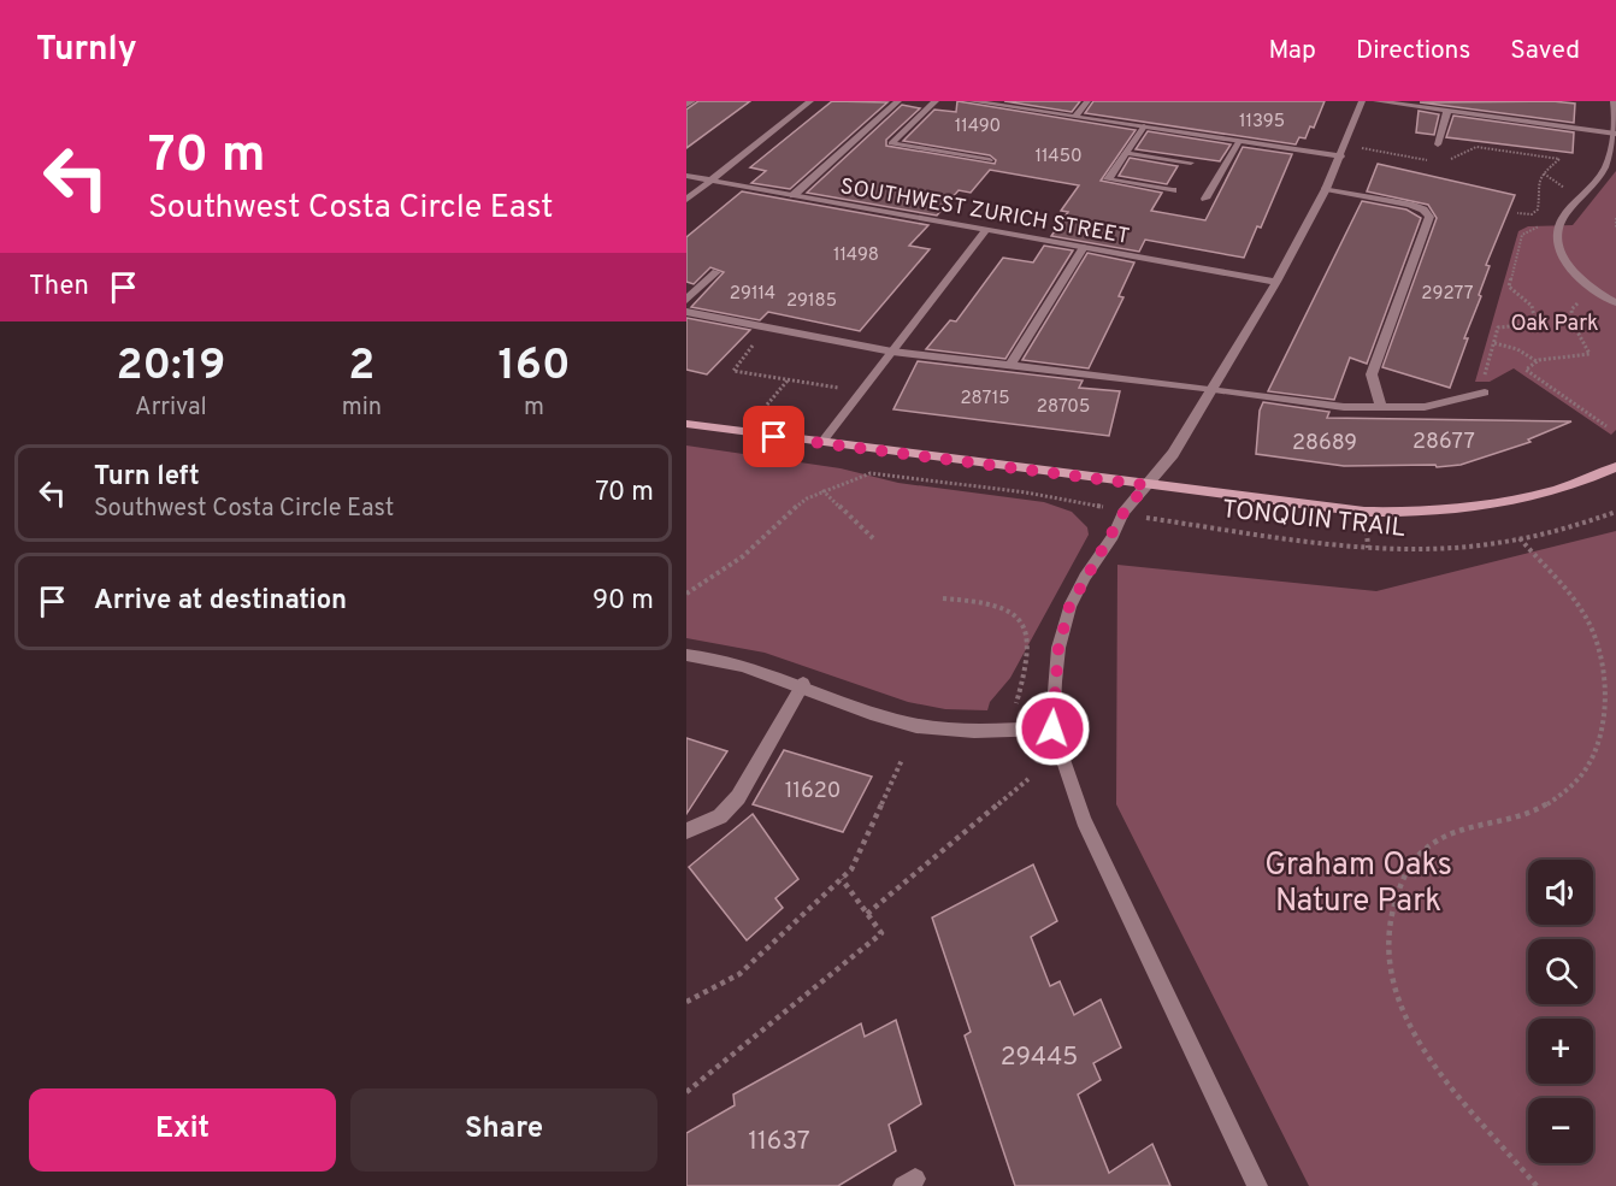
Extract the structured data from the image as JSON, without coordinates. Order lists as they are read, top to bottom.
{
  "streets": {
    "street": ["SOUTHWEST ZURICH STREET"],
    "path": ["TONQUIN TRAIL"]
  },
  "parks": ["Oak Park", "Graham Oaks Nature Park"],
  "house_numbers": [
    "11395",
    "11490",
    "11450",
    "11498",
    "29114",
    "29277",
    "29185",
    "28715",
    "28705",
    "28677",
    "28689",
    "11620",
    "29445",
    "11637"
  ],
  "page": {
    "header": "Turnly",
    "nav": ["Map", "Directions", "Saved"],
    "turn": ["70 m", "Southwest Costa Circle East"],
    "then": "Then",
    "eta": [
      "20:19",
      "Arrival",
      "2",
      "min",
      "160",
      "m"
    ],
    "list": [
      {
        "name": "Turn left",
        "note": "Southwest Costa Circle East",
        "value": "70 m"
      },
      {
        "name": "Arrive at destination",
        "value": "90 m"
      }
    ],
    "map_buttons": ["+", "−"],
    "buttons": ["Exit", "Share"]
  }
}
